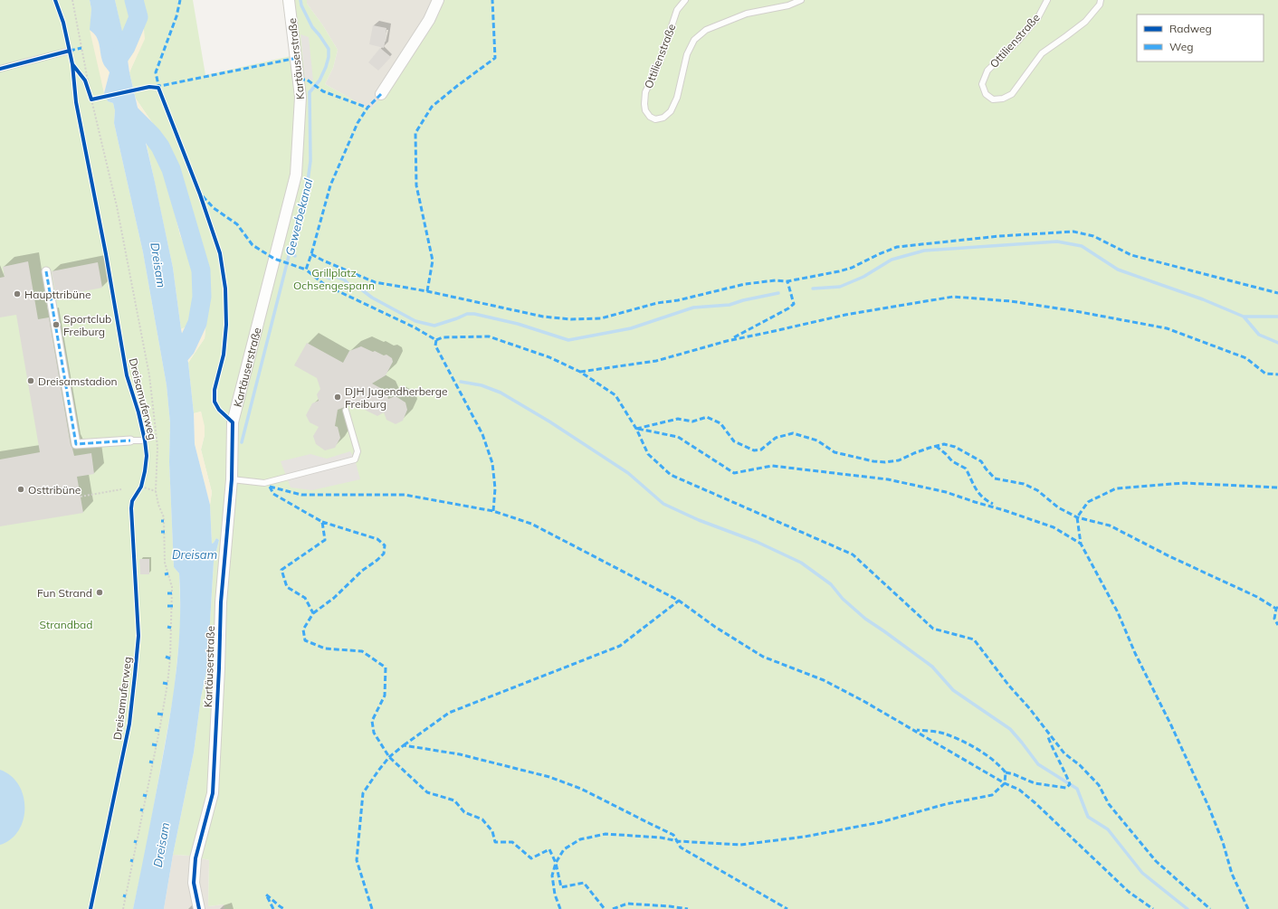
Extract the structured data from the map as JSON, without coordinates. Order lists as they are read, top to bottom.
{
  "streets": {
    "street": ["Kartäuserstraße"],
    "lane": ["Ottilienstraße"],
    "cycle path": ["Dreisamuferweg"]
  },
  "water": ["Gewerbekanal", "Dreisam"],
  "parks": ["Grillplatz Ochsengespann", "Strandbad"],
  "places": [
    "Haupttribüne",
    "Sportclub Freiburg",
    "Dreisamstadion",
    "DJH Jugendherberge Freiburg",
    "Osttribüne",
    "Fun Strand"
  ],
  "legend": ["Radweg", "Weg"]
}
